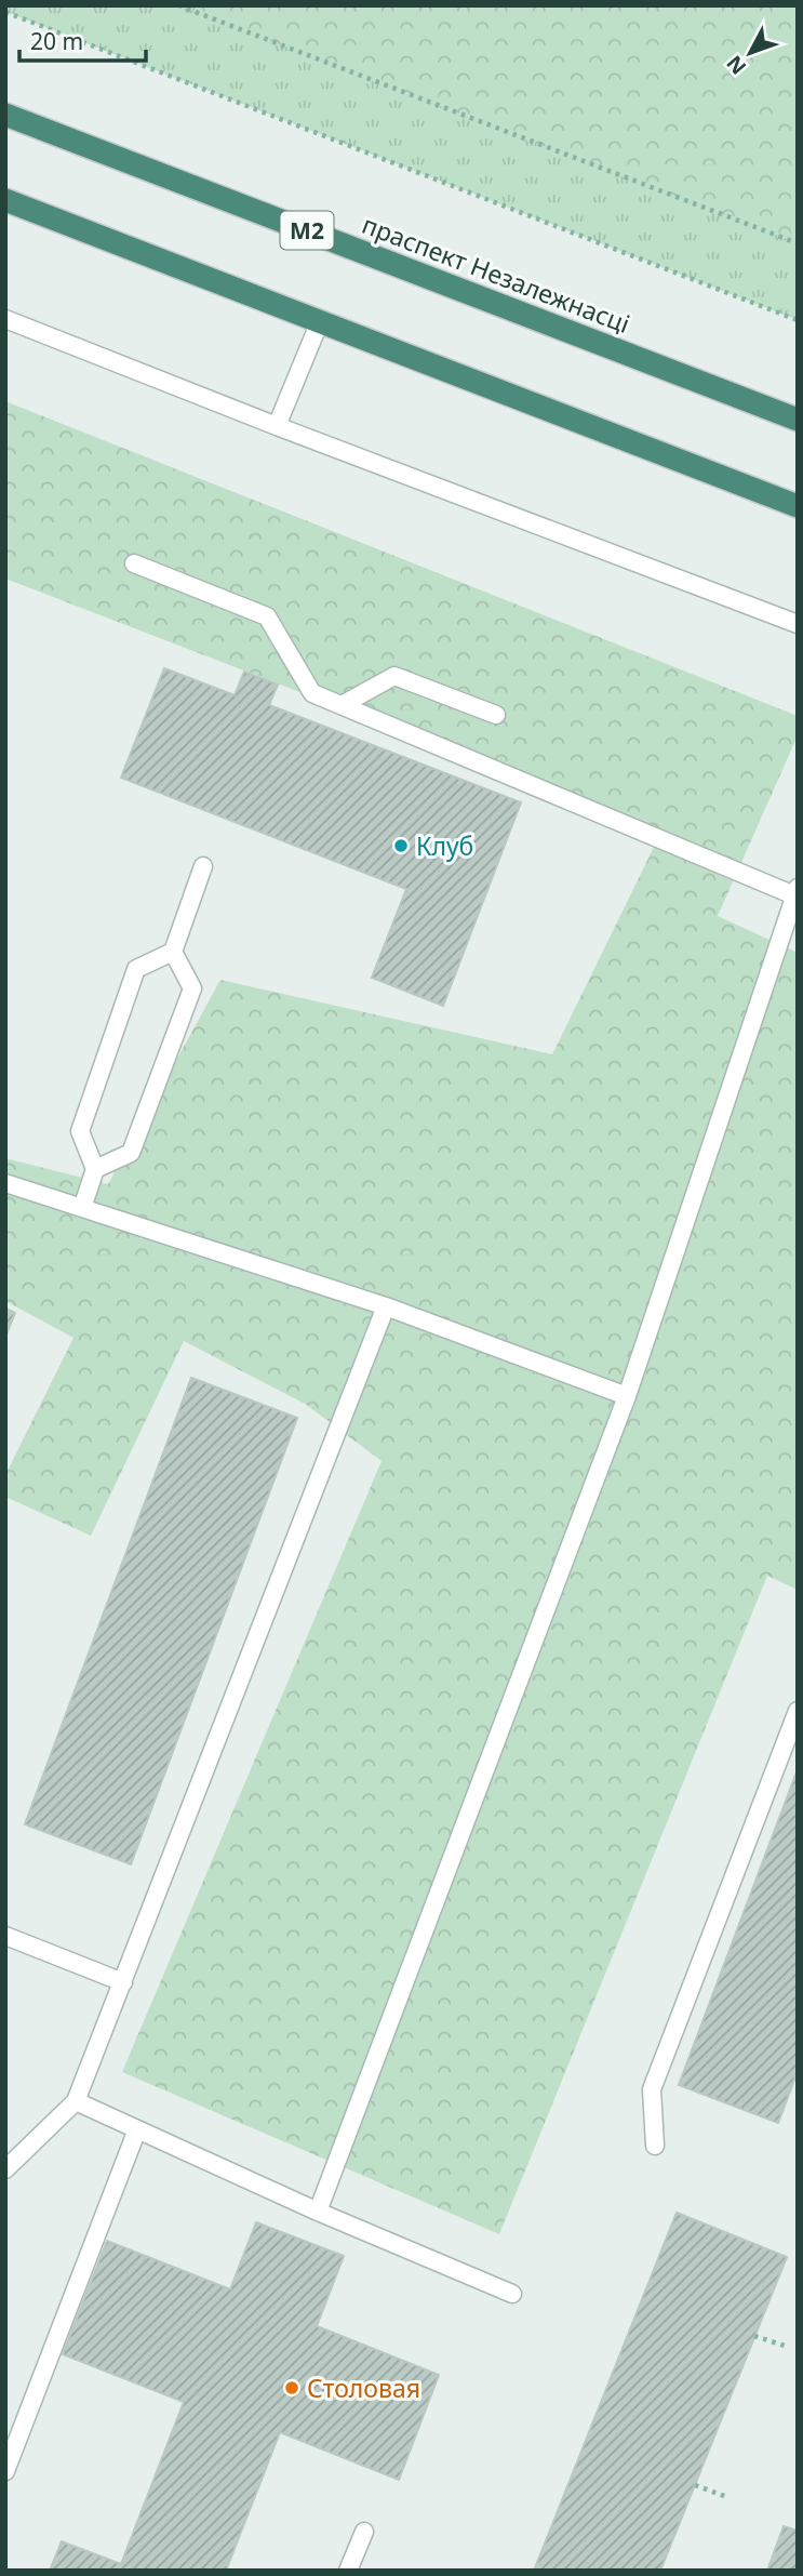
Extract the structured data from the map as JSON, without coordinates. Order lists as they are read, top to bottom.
{
  "streets": {
    "highway": ["М2", "праспект Незалежнасці"]
  },
  "places": ["Клуб", "Столовая"],
  "scale_bar": "20 m",
  "north": "bottom left"
}
